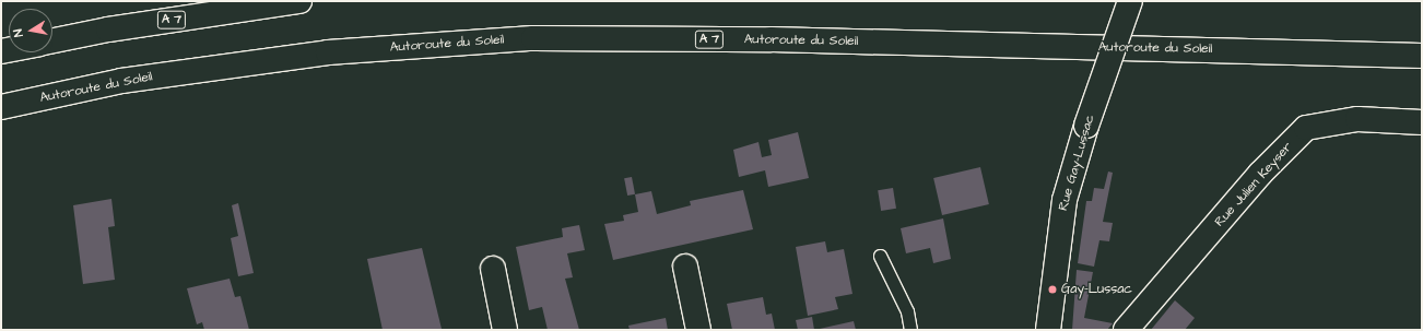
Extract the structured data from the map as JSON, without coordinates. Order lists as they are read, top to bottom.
{
  "streets": {
    "main road": [
      "A 7",
      "Autoroute du Soleil",
      "Rue Gay-Lussac",
      "Rue Julien Keyser"
    ]
  },
  "places": ["Gay-Lussac"],
  "north": "left"
}
